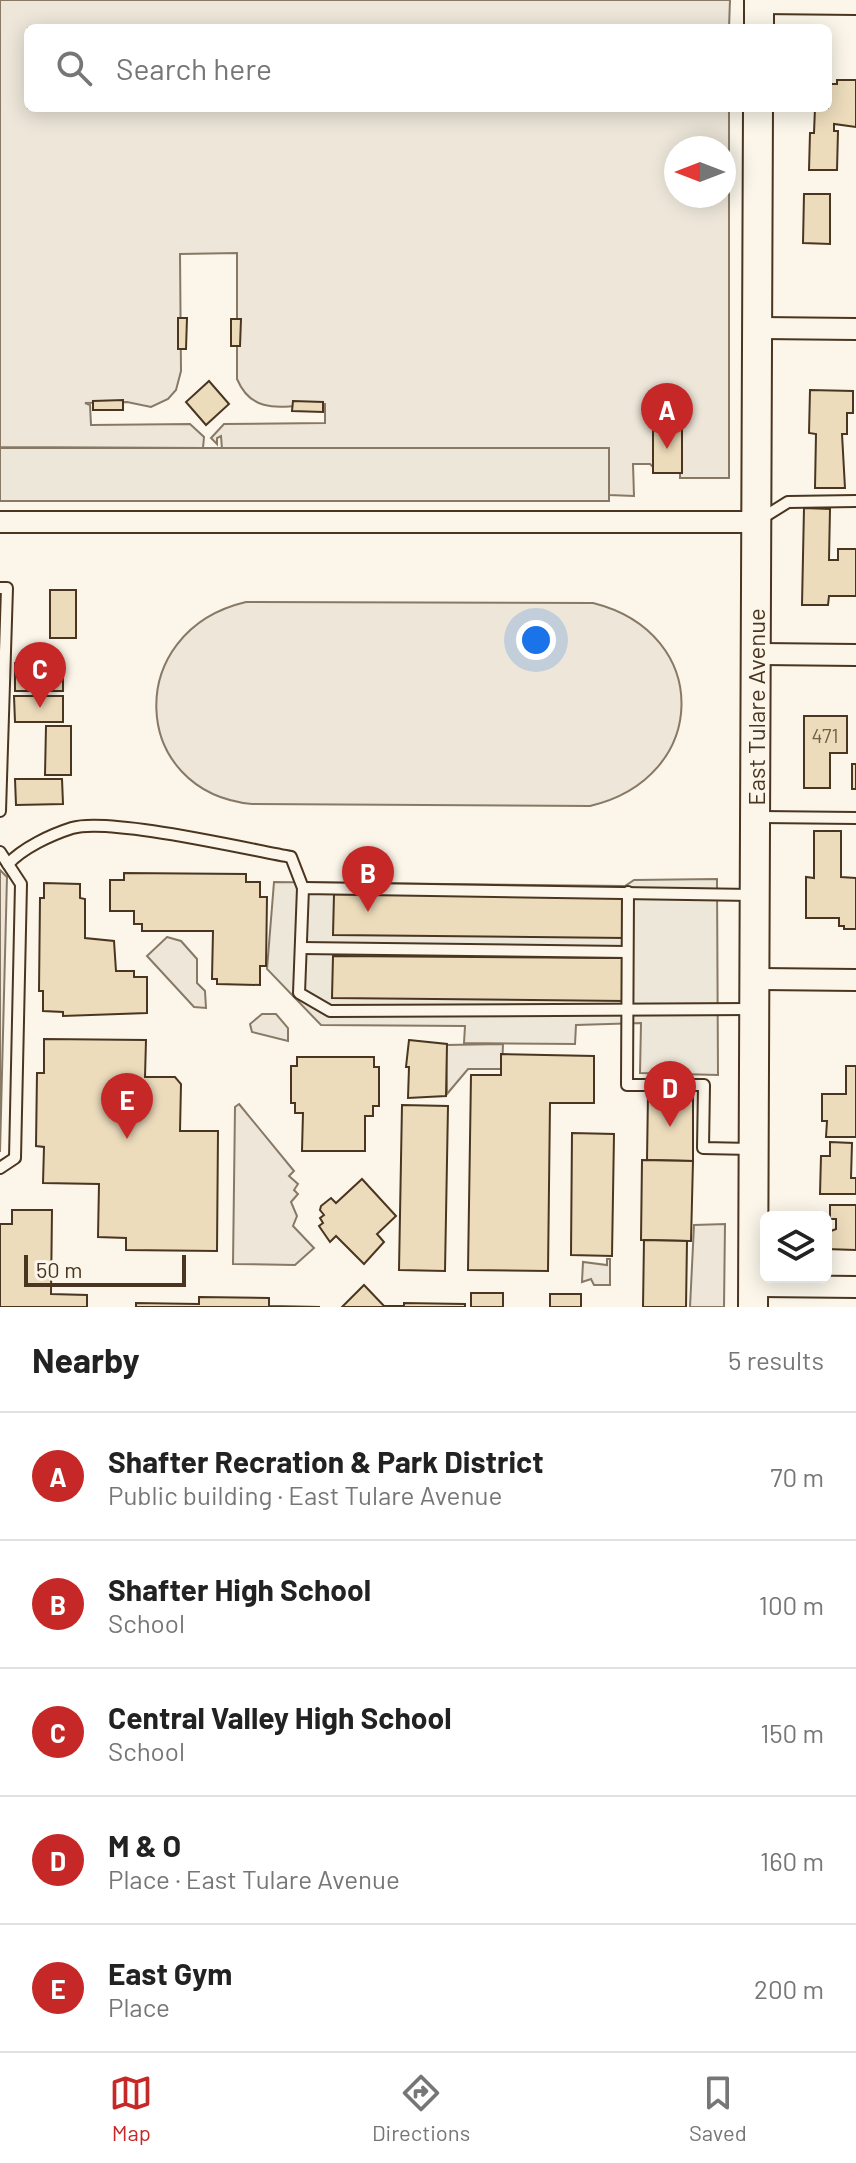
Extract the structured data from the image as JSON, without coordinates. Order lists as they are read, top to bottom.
{
  "streets": {
    "street": ["East Tulare Avenue"]
  },
  "house_numbers": ["471"],
  "scale_bar": "50 m",
  "north": "left",
  "page": {
    "search": "Search here",
    "pins": [
      "A",
      "C",
      "B",
      "D",
      "E"
    ],
    "scale": "50 m",
    "heading": ["Nearby", "5 results"],
    "list": [
      {
        "mark": "A",
        "name": "Shafter Recration & Park District",
        "note": "Public building · East Tulare Avenue",
        "value": "70 m"
      },
      {
        "mark": "B",
        "name": "Shafter High School",
        "note": "School",
        "value": "100 m"
      },
      {
        "mark": "C",
        "name": "Central Valley High School",
        "note": "School",
        "value": "150 m"
      },
      {
        "mark": "D",
        "name": "M & O",
        "note": "Place · East Tulare Avenue",
        "value": "160 m"
      },
      {
        "mark": "E",
        "name": "East Gym",
        "note": "Place",
        "value": "200 m"
      }
    ],
    "nav": ["Map", "Directions", "Saved"]
  }
}
